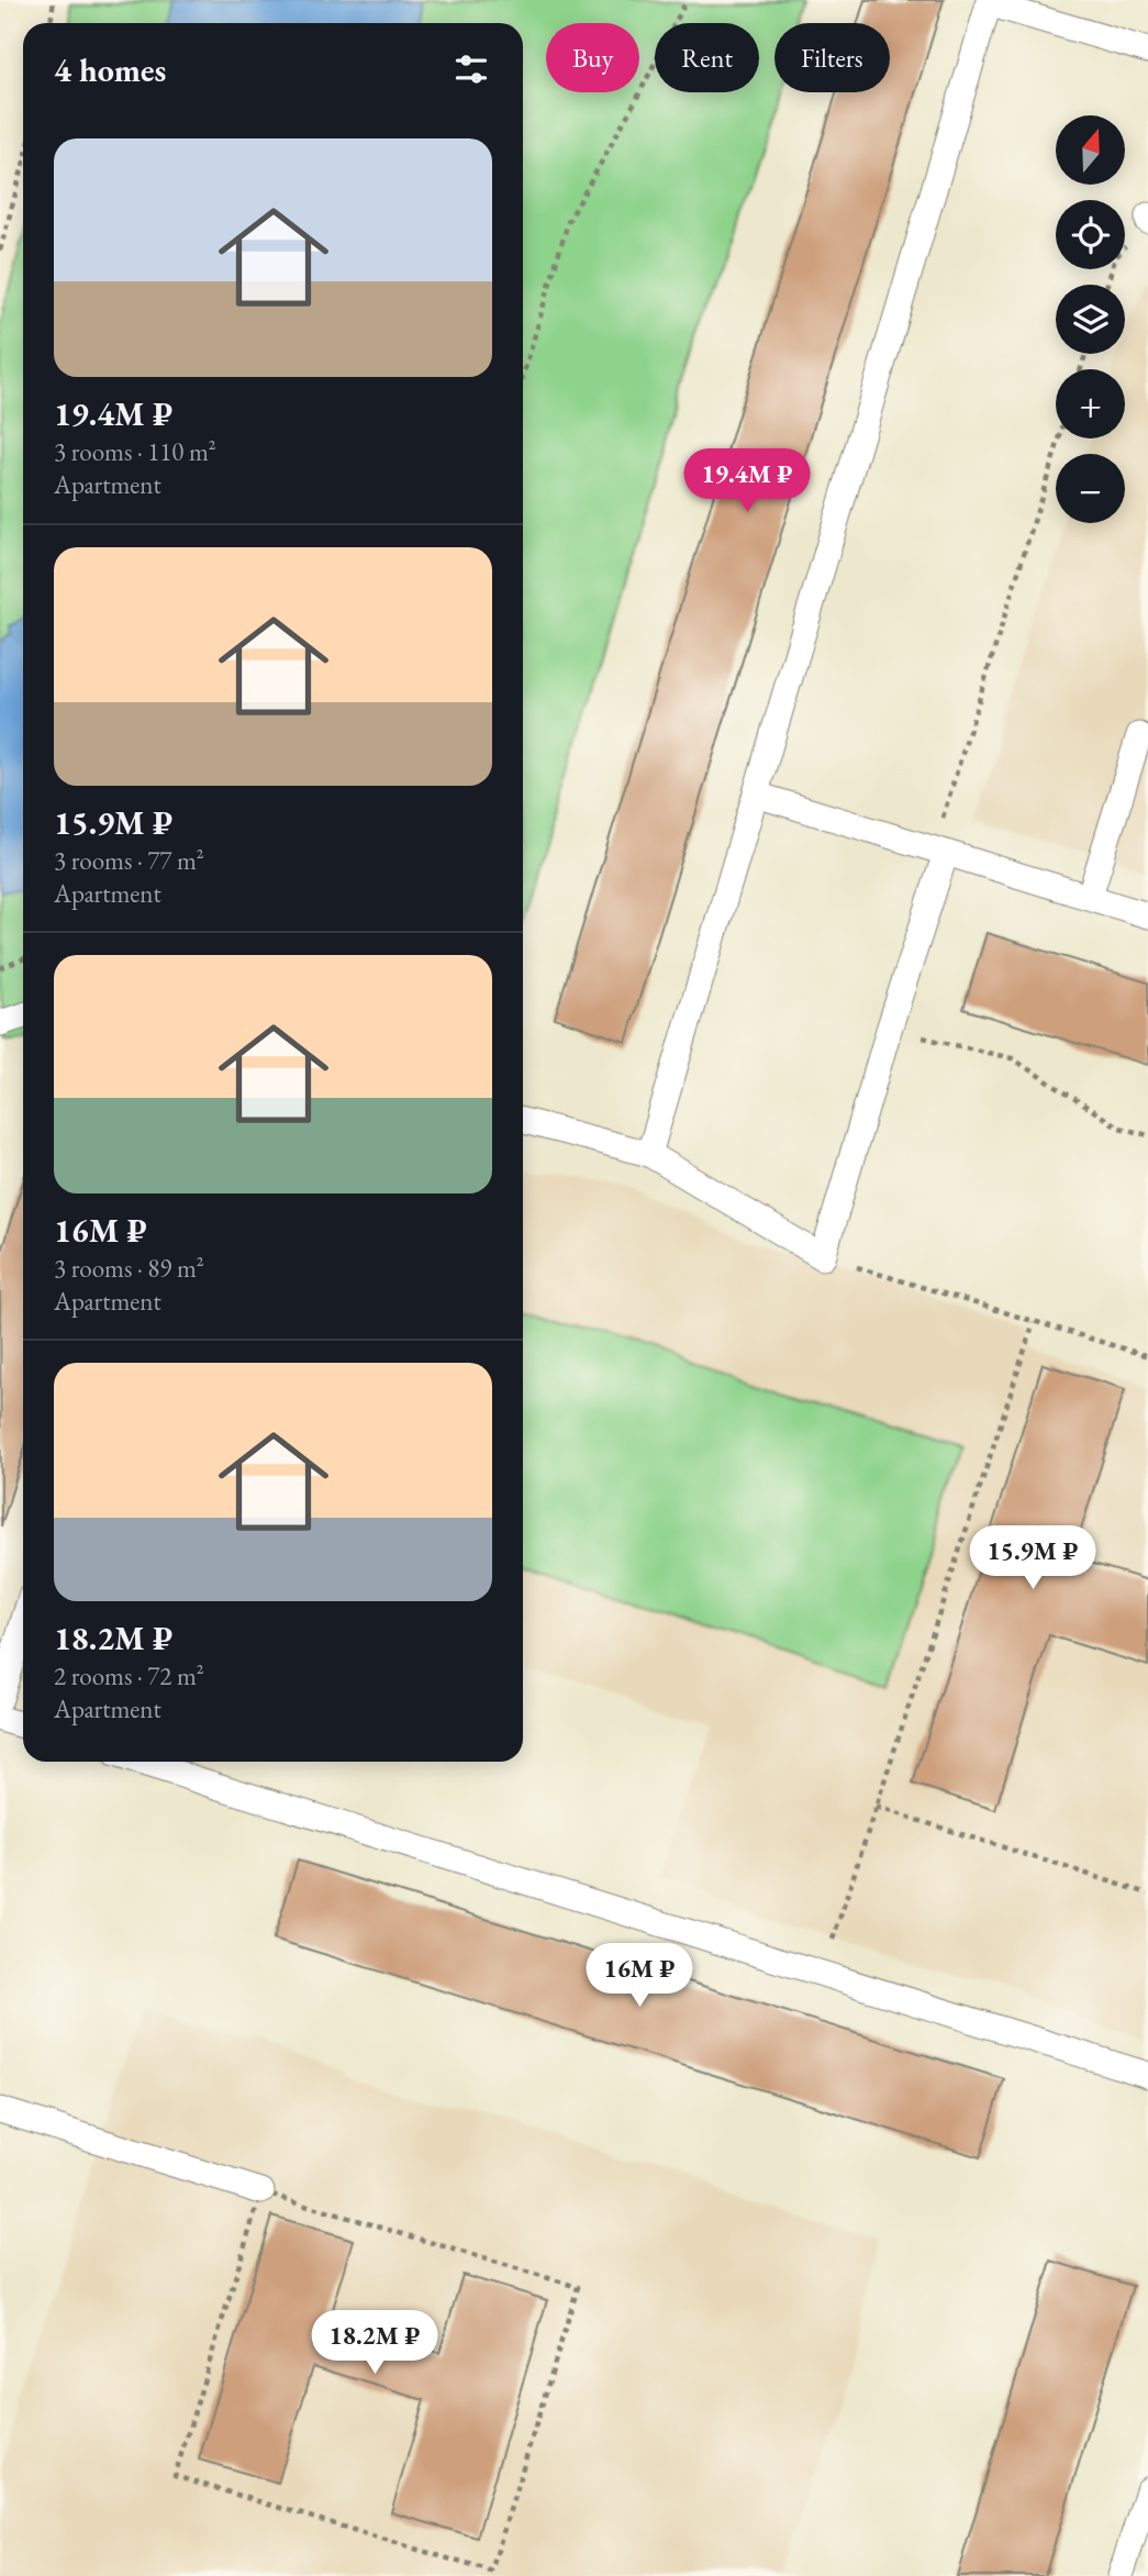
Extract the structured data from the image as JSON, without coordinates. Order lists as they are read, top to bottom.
{
  "north": "top",
  "page": {
    "chip": ["Buy", "Rent", "Filters"],
    "heading": "4 homes",
    "map_buttons": ["+", "−"],
    "list": [
      {
        "name": "19.4M ₽",
        "note": "3 rooms · 110 m² · Apartment"
      },
      {
        "name": "15.9M ₽",
        "note": "3 rooms · 77 m² · Apartment"
      },
      {
        "name": "16M ₽",
        "note": "3 rooms · 89 m² · Apartment"
      },
      {
        "name": "18.2M ₽",
        "note": "2 rooms · 72 m² · Apartment"
      }
    ],
    "price": [
      "19.4M ₽",
      "15.9M ₽",
      "16M ₽",
      "18.2M ₽"
    ]
  }
}
